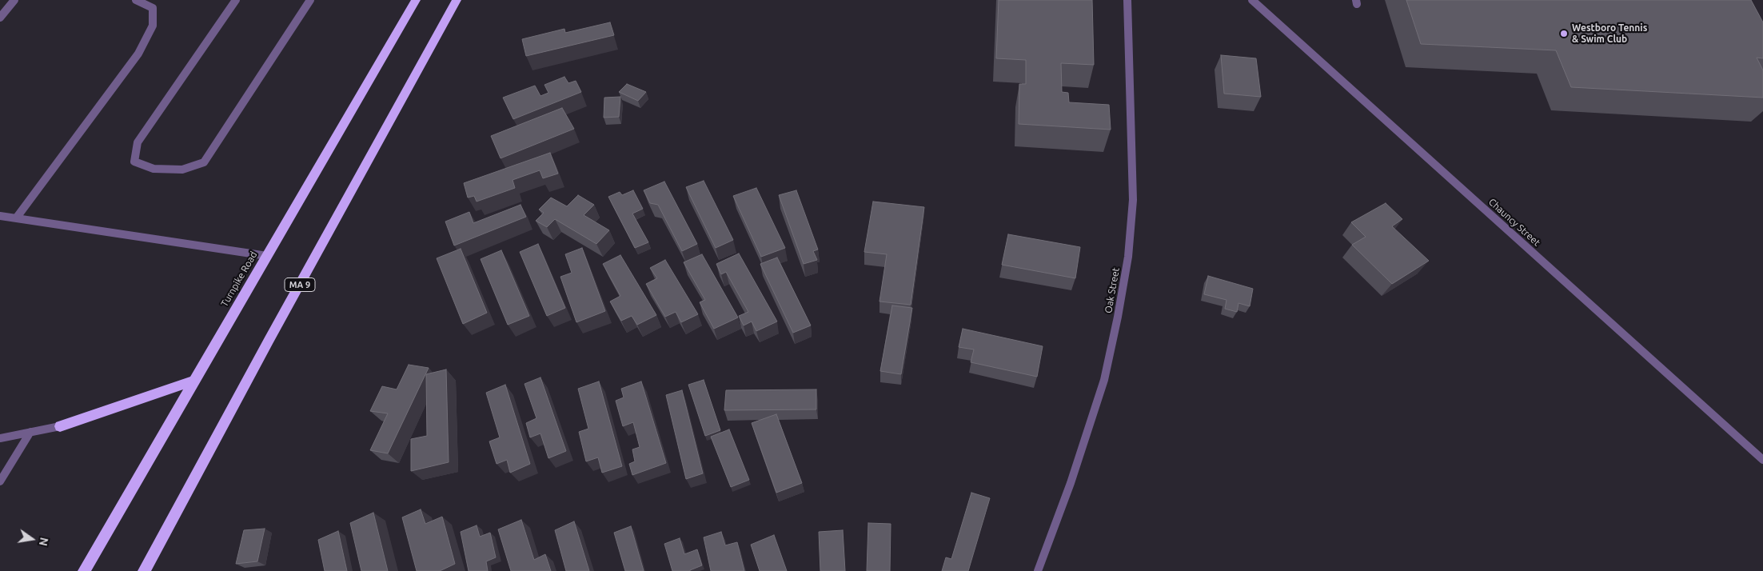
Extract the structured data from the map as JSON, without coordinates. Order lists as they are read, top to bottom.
{
  "streets": {
    "highway": ["Turnpike Road", "MA 9"],
    "street": ["Chauncy Street", "Oak Street"]
  },
  "places": ["Westboro Tennis & Swim Club"],
  "north": "right"
}
